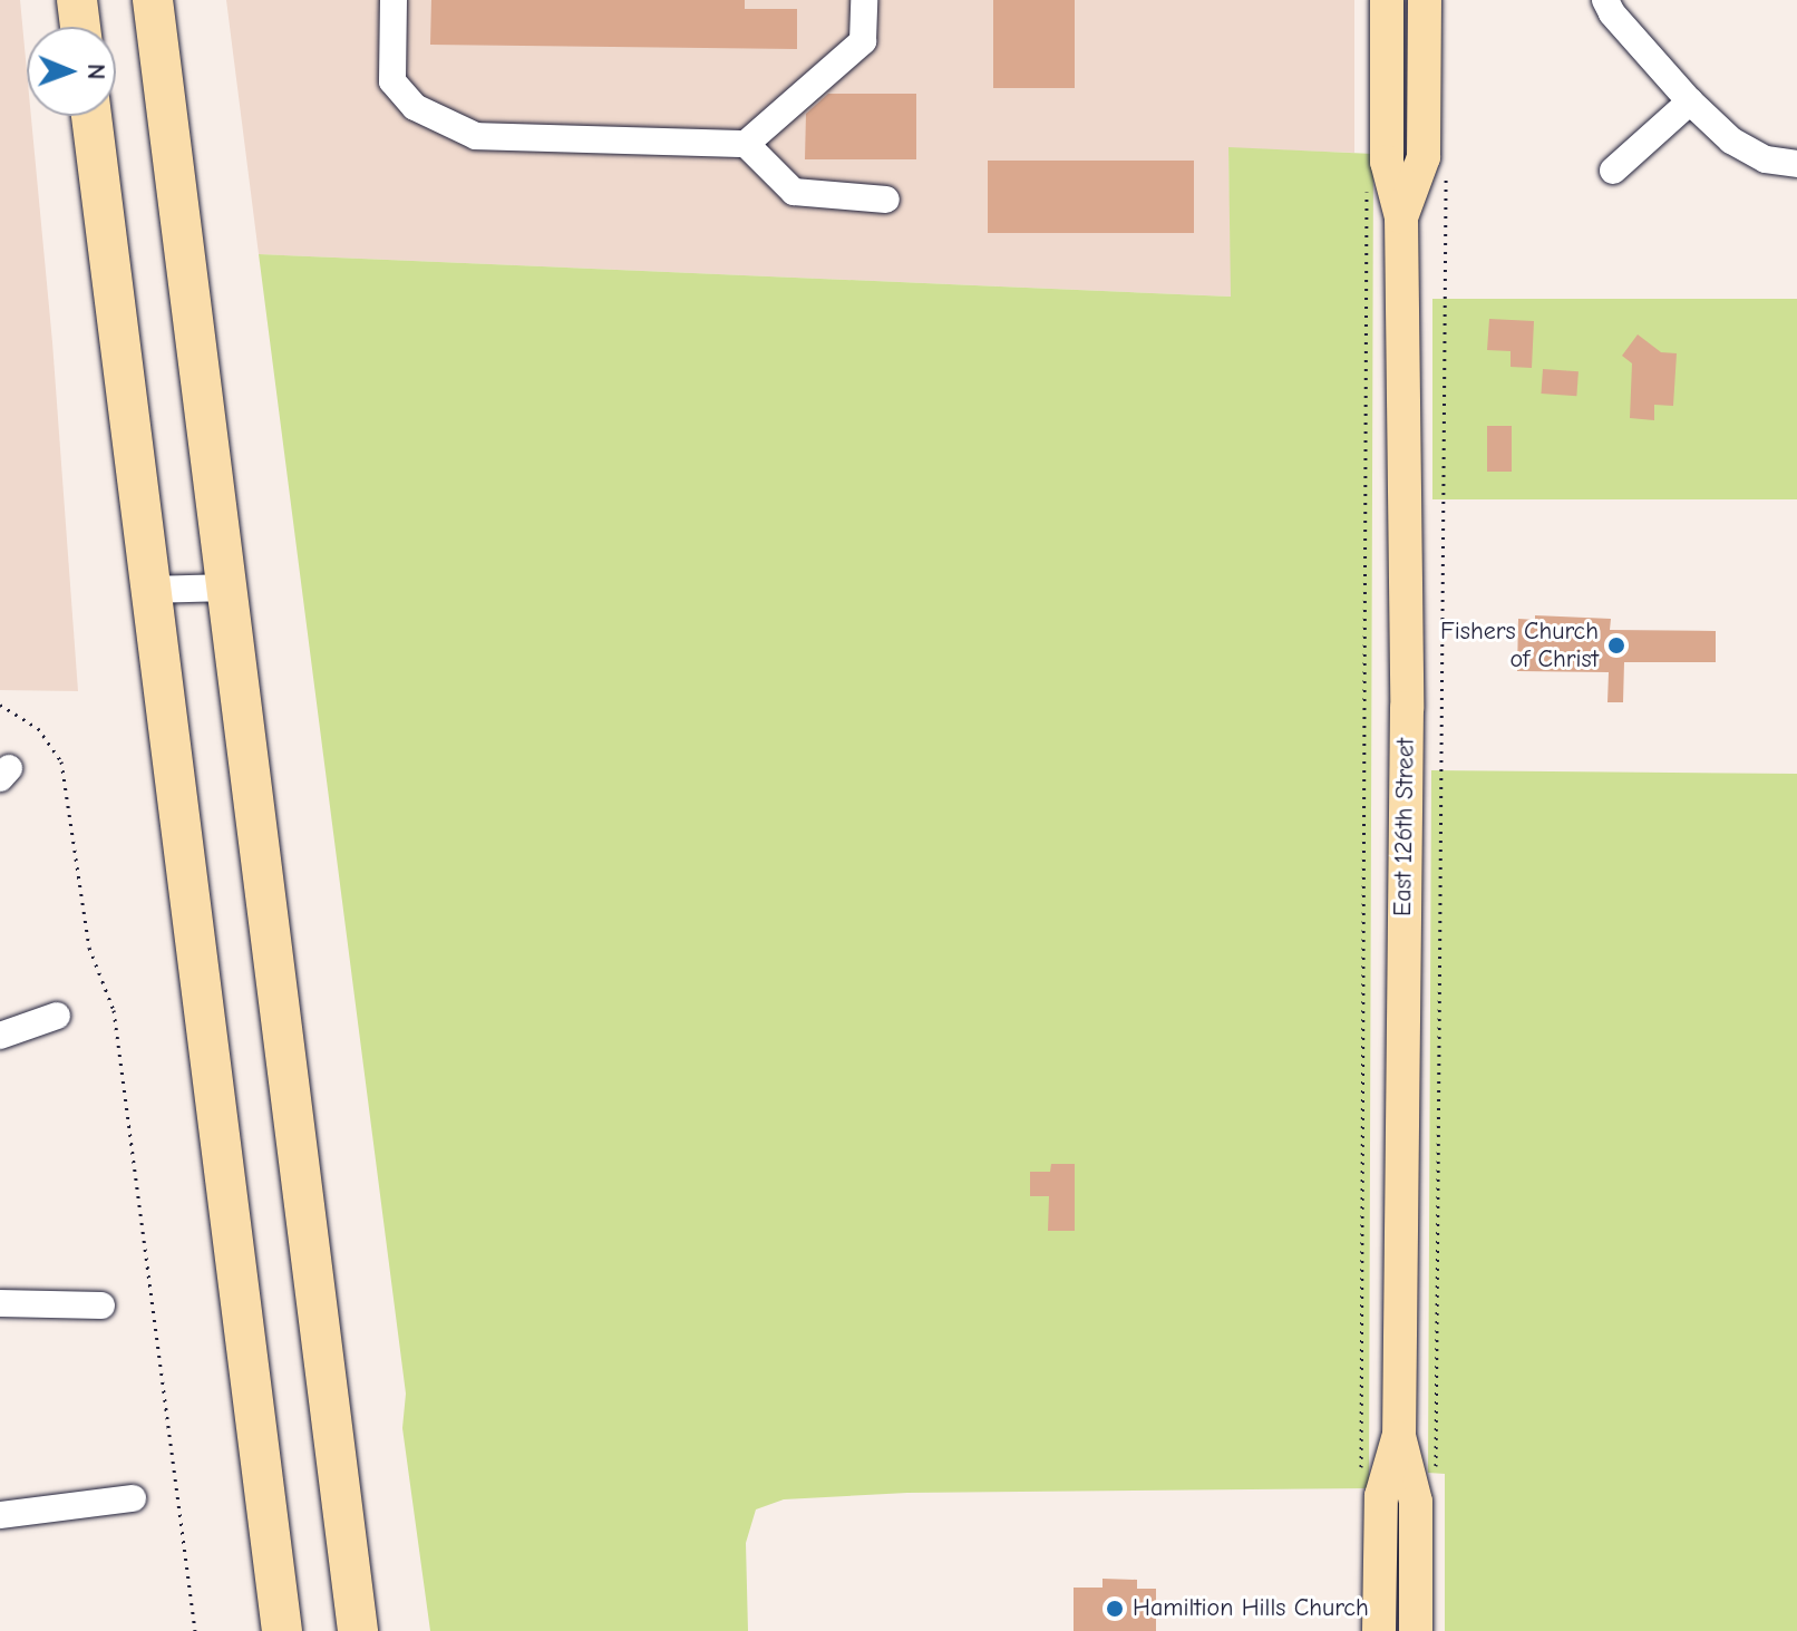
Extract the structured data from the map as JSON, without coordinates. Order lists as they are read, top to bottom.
{
  "streets": {
    "main road": ["East 126th Street"]
  },
  "places": ["Fishers Church of Christ", "Hamiltion Hills Church"],
  "north": "right"
}
